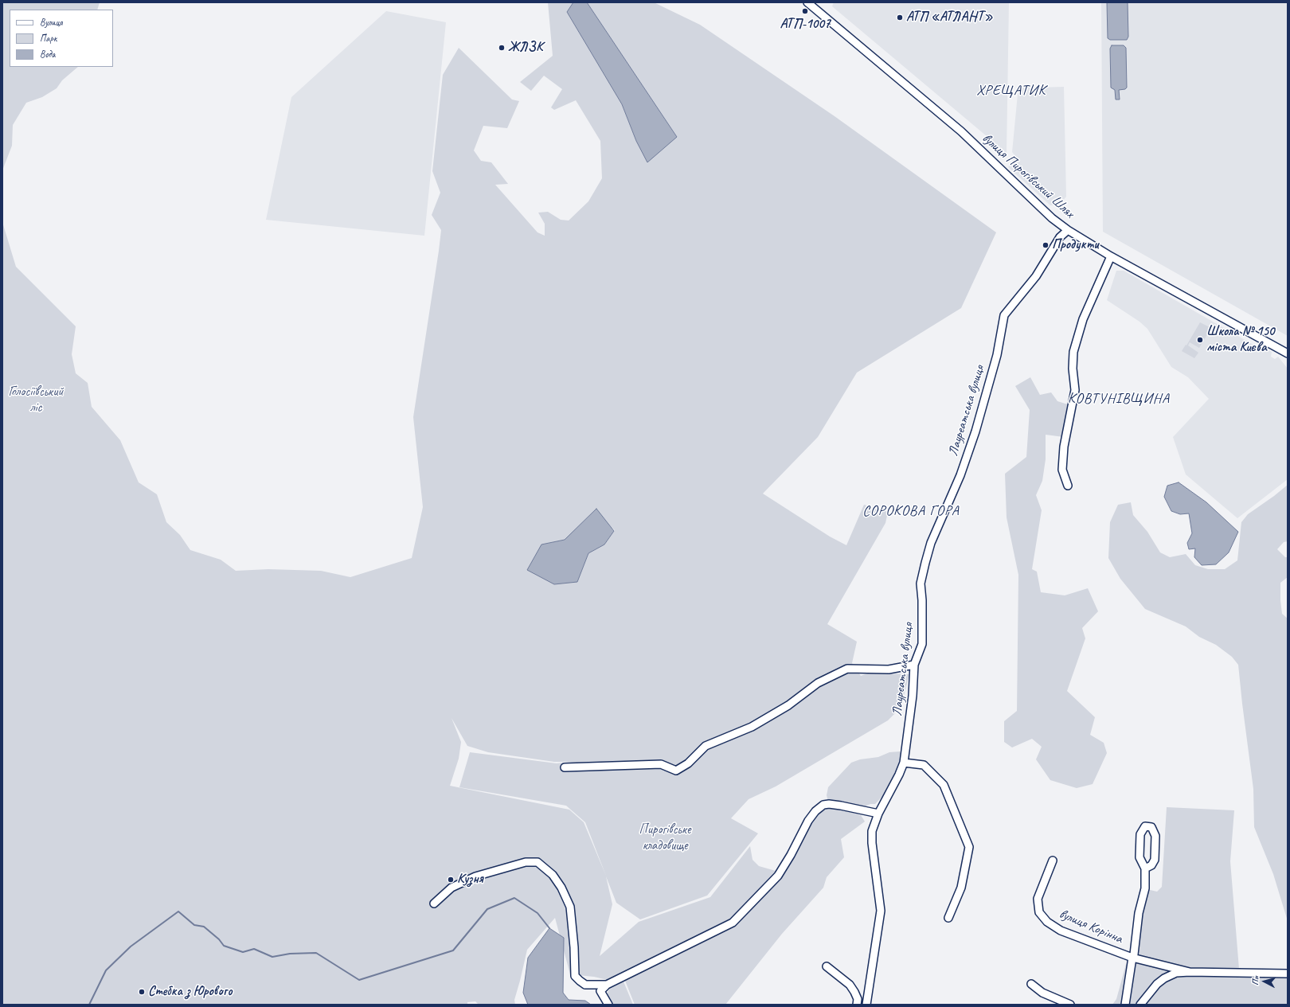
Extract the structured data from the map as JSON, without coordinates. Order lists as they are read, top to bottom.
{
  "streets": {
    "street": ["вулиця Пирогівський Шлях", "Лауреатська вулиця", "вулиця Корінна"]
  },
  "crossings": [
    ["вулиця Пирогівський Шлях", "Лауреатська вулиця"]
  ],
  "districts": ["ХРЕЩАТИК", "КОВТУНІВЩИНА", "СОРОКОВА ГОРА"],
  "parks": ["Голосіївський ліс", "Пирогівське кладовище"],
  "places": [
    "АТП-1007",
    "АТП «АТЛАНТ»",
    "ЖЛЗК",
    "Продукти",
    "Школа № 150 міста Києва",
    "Кузня",
    "Стебка з Юрового"
  ],
  "legend": ["Вулиця", "Парк", "Вода"],
  "north": "left"
}
